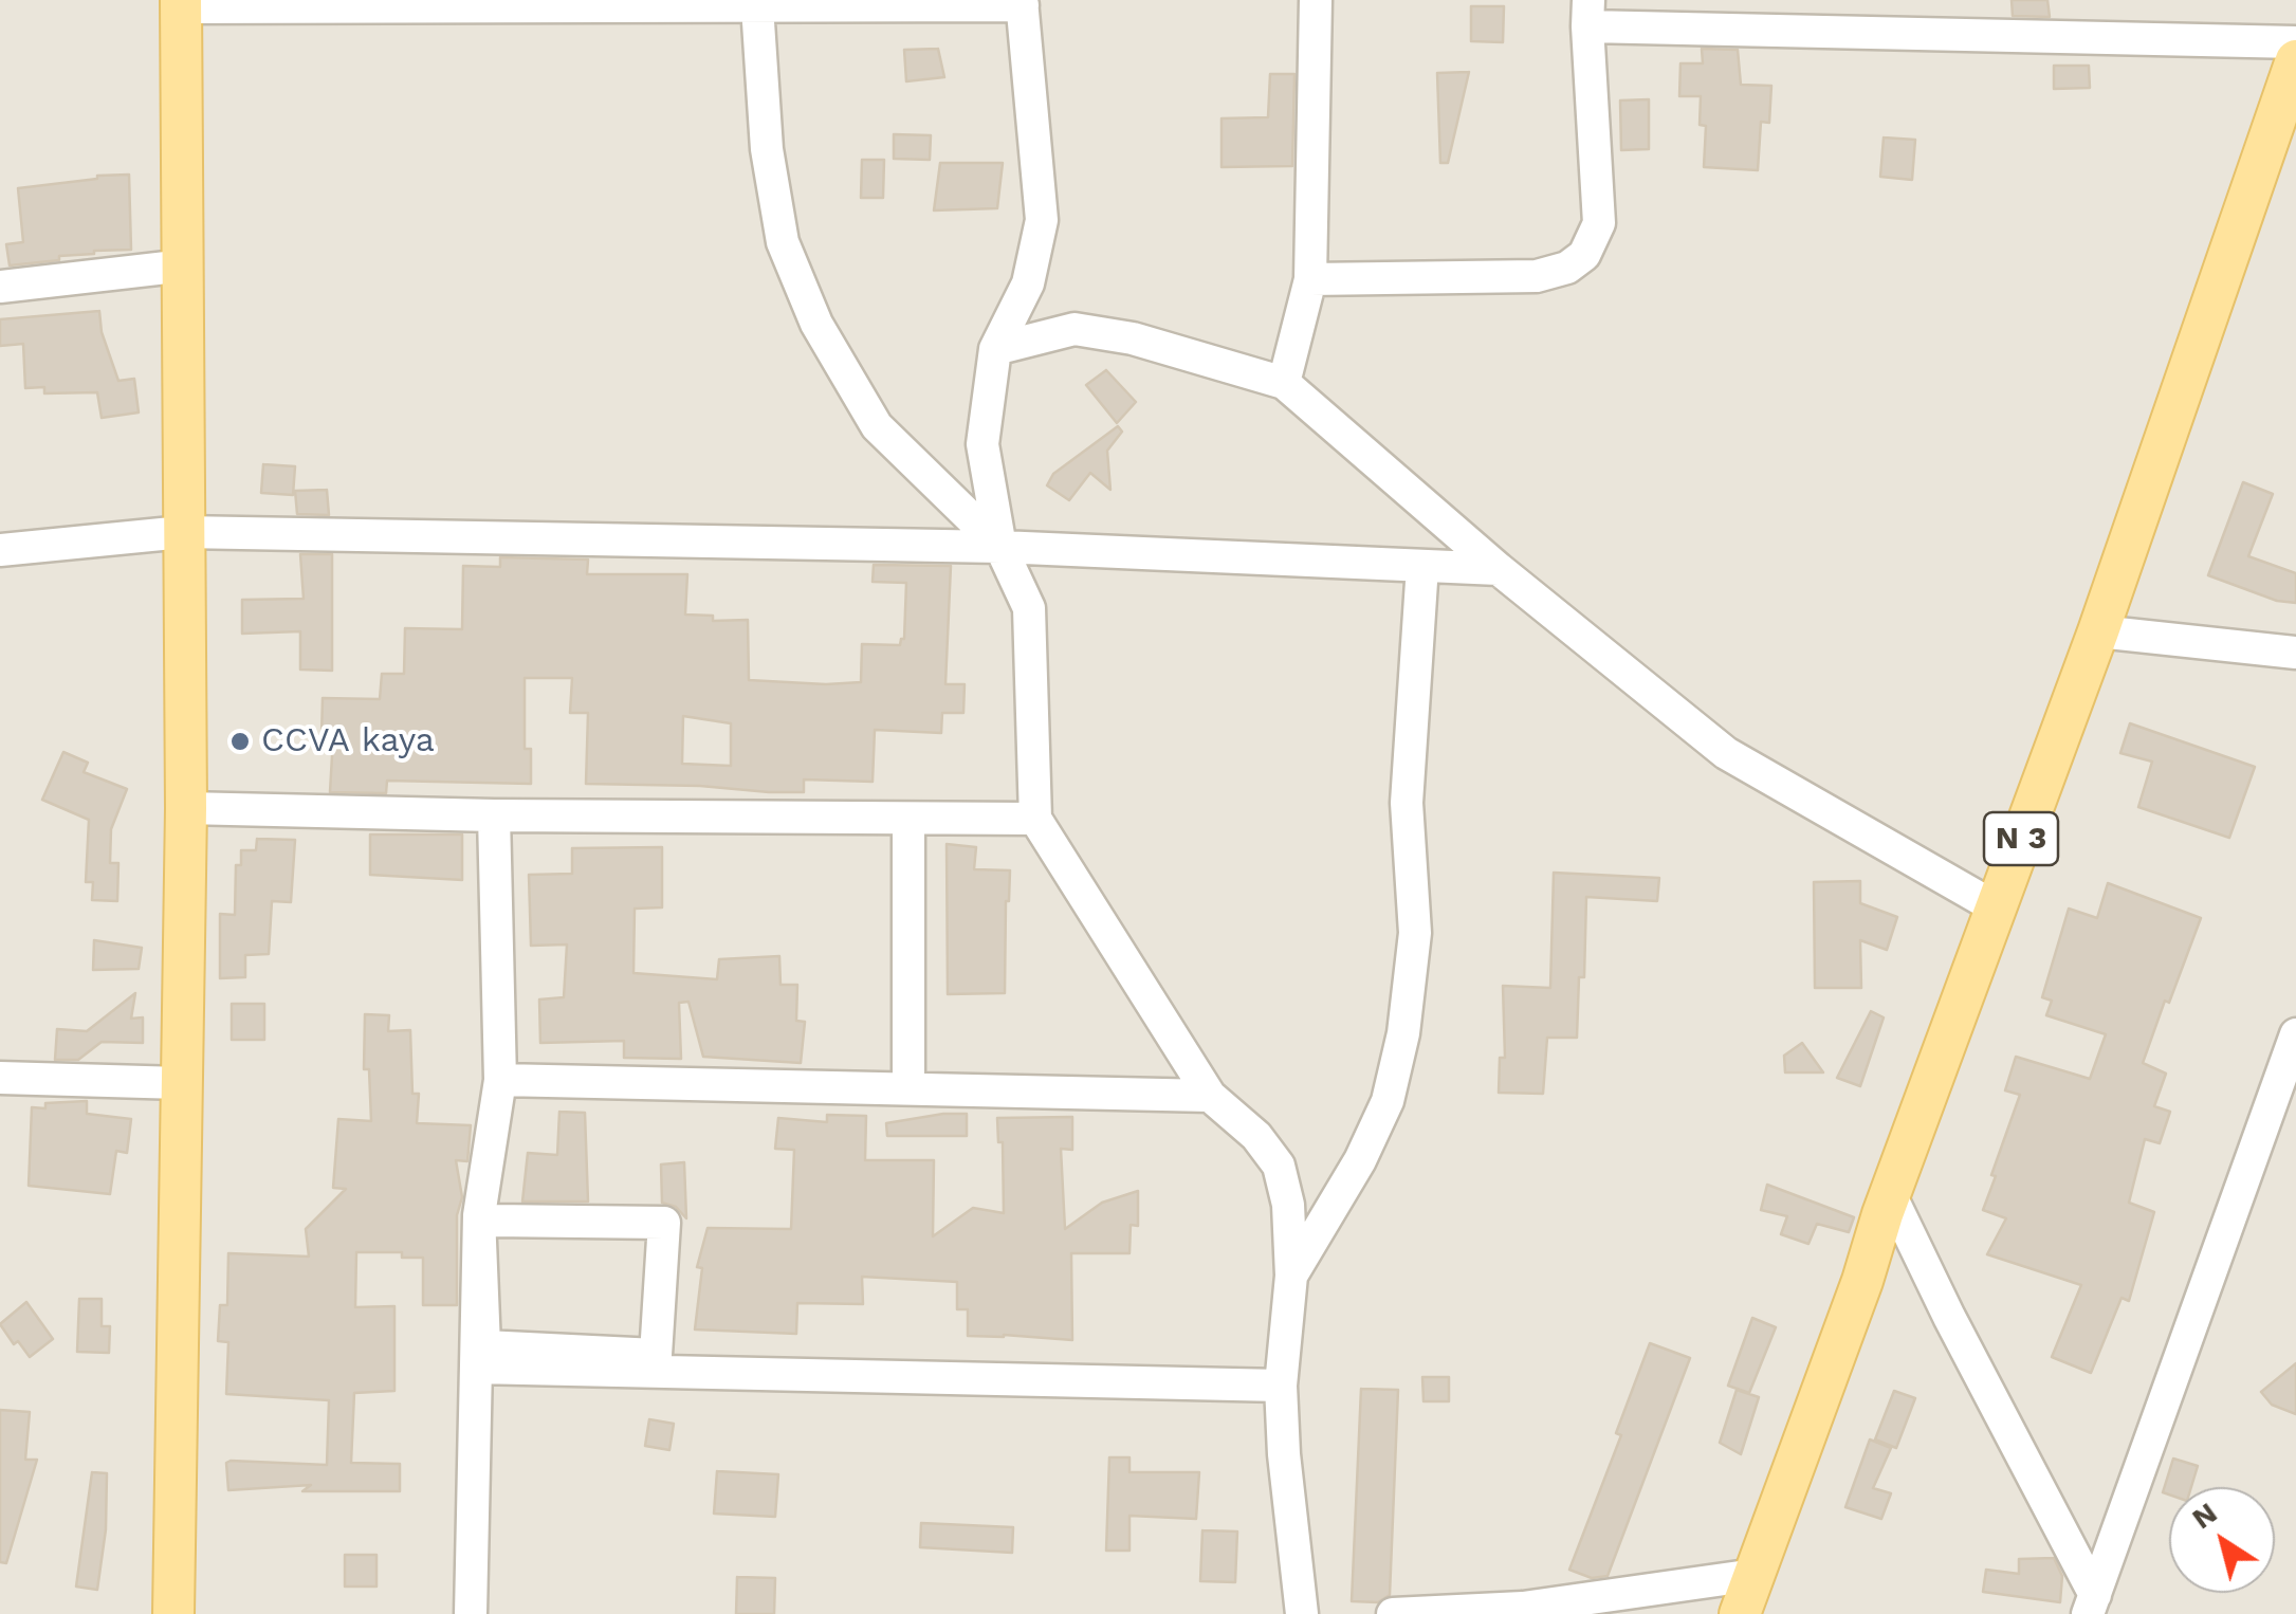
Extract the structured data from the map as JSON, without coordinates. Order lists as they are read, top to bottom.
{
  "streets": {
    "main road": ["N 3"]
  },
  "places": ["CCVA kaya"],
  "north": "top left"
}
